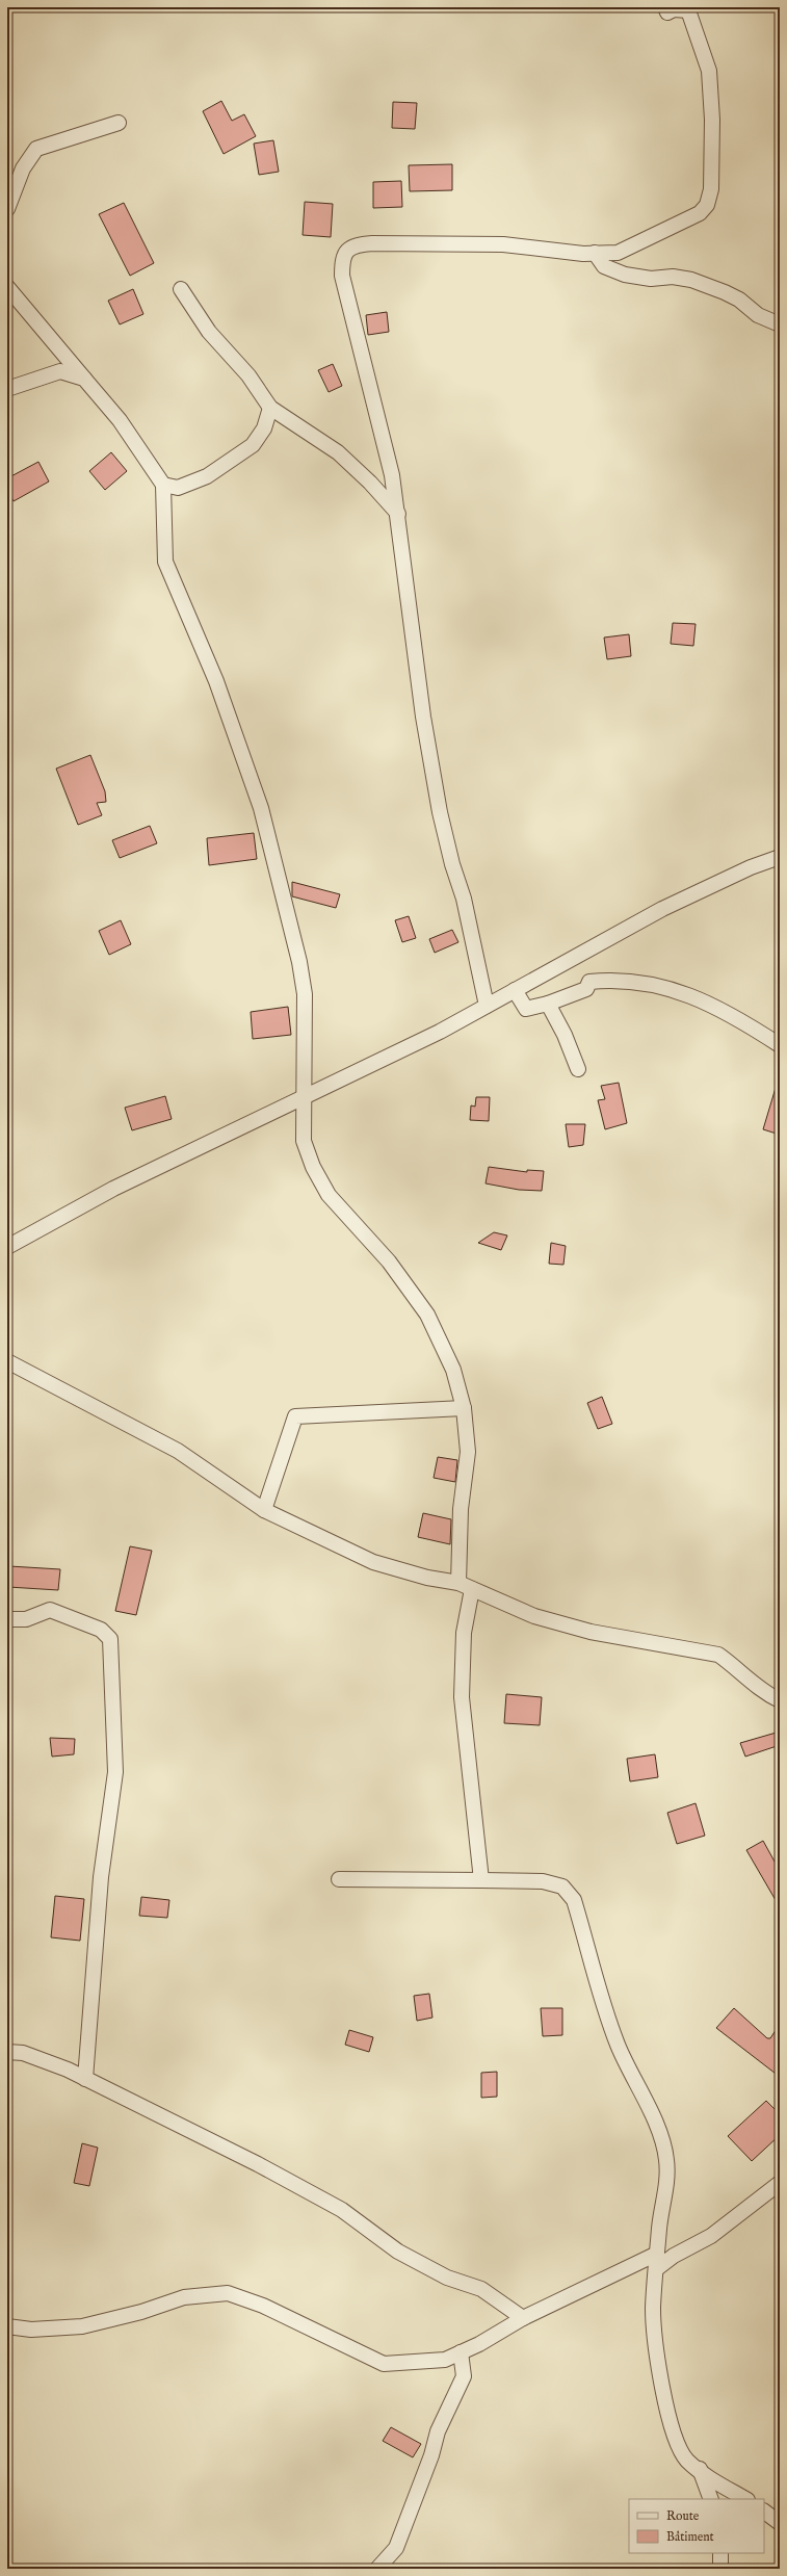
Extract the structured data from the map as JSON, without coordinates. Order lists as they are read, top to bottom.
{
  "legend": ["Route", "Bâtiment"]
}
